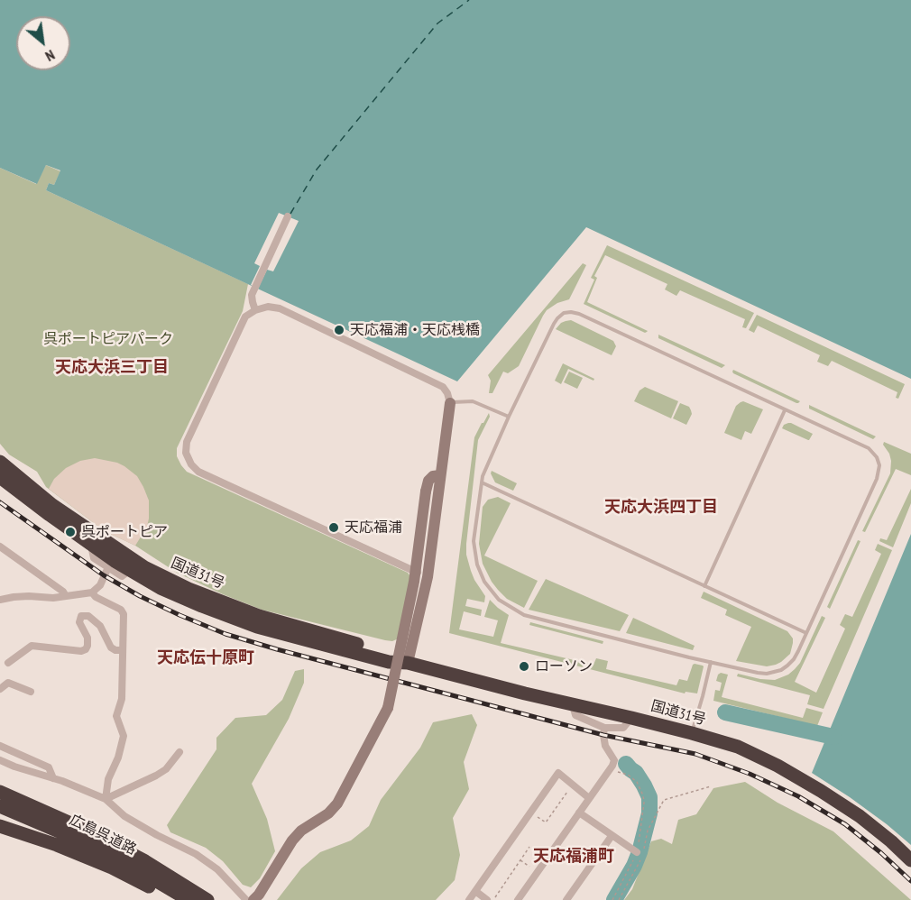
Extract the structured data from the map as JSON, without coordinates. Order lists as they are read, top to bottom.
{
  "streets": {
    "highway": ["国道31号", "広島呉道路"]
  },
  "districts": [
    "天応大浜三丁目",
    "天応大浜四丁目",
    "天応伝十原町",
    "天応福浦町"
  ],
  "parks": ["呉ポートピアパーク"],
  "places": [
    "天応福浦・天応桟橋",
    "天応福浦",
    "呉ポートピア",
    "ローソン"
  ],
  "north": "bottom right"
}
